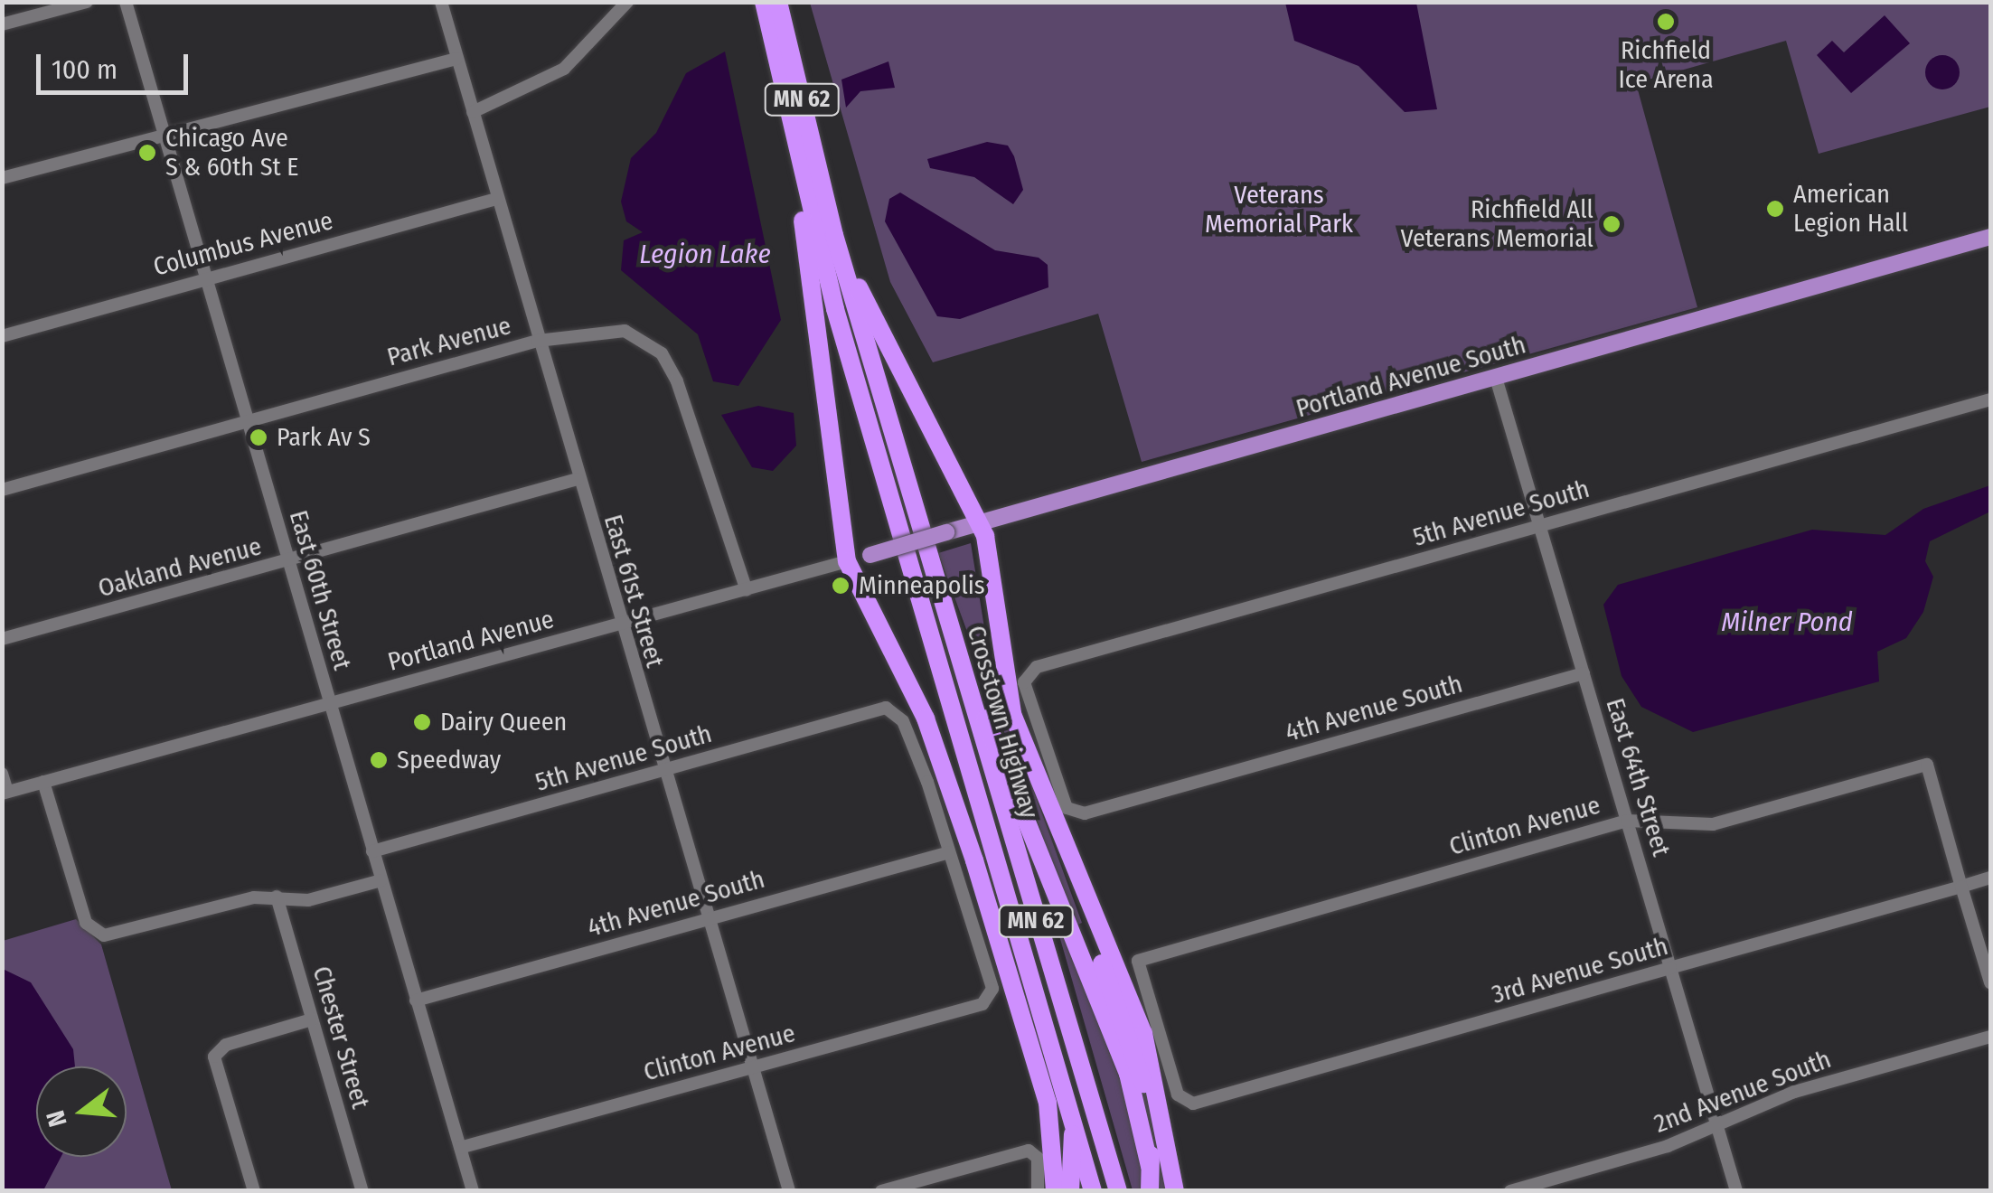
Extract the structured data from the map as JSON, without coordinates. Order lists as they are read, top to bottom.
{
  "streets": {
    "highway": ["MN 62", "Crosstown Highway"],
    "main road": ["Portland Avenue South"],
    "street": [
      "Columbus Avenue",
      "Park Avenue",
      "5th Avenue South",
      "Oakland Avenue",
      "East 60th Street",
      "East 61st Street",
      "Portland Avenue",
      "4th Avenue South",
      "East 64th Street",
      "Clinton Avenue",
      "3rd Avenue South",
      "Chester Street",
      "2nd Avenue South"
    ]
  },
  "crossings": [
    ["Columbus Avenue", "East 60th Street"],
    ["Columbus Avenue", "East 61st Street"],
    ["Park Avenue", "East 60th Street"],
    ["Park Avenue", "East 61st Street"],
    ["Park Avenue", "Portland Avenue"],
    ["Portland Avenue South", "Portland Avenue"],
    ["Portland Avenue South", "East 64th Street"],
    ["5th Avenue South", "East 60th Street"],
    ["5th Avenue South", "East 61st Street"],
    ["5th Avenue South", "4th Avenue South"],
    ["5th Avenue South", "East 64th Street"],
    ["5th Avenue South", "Clinton Avenue"],
    ["Oakland Avenue", "East 60th Street"],
    ["Oakland Avenue", "East 61st Street"],
    ["East 60th Street", "Portland Avenue"],
    ["East 60th Street", "4th Avenue South"],
    ["East 60th Street", "Clinton Avenue"],
    ["East 61st Street", "Portland Avenue"],
    ["East 61st Street", "4th Avenue South"],
    ["East 61st Street", "Clinton Avenue"],
    ["4th Avenue South", "East 64th Street"],
    ["4th Avenue South", "Clinton Avenue"],
    ["East 64th Street", "Clinton Avenue"],
    ["East 64th Street", "3rd Avenue South"],
    ["East 64th Street", "2nd Avenue South"],
    ["Clinton Avenue", "3rd Avenue South"]
  ],
  "water": ["Legion Lake", "Milner Pond"],
  "parks": ["Veterans Memorial Park"],
  "places": [
    "Richfield Ice Arena",
    "Chicago Ave S & 60th St E",
    "American Legion Hall",
    "Richfield All Veterans Memorial",
    "Park Av S",
    "Minneapolis",
    "Dairy Queen",
    "Speedway"
  ],
  "scale_bar": "100 m",
  "north": "left"
}
